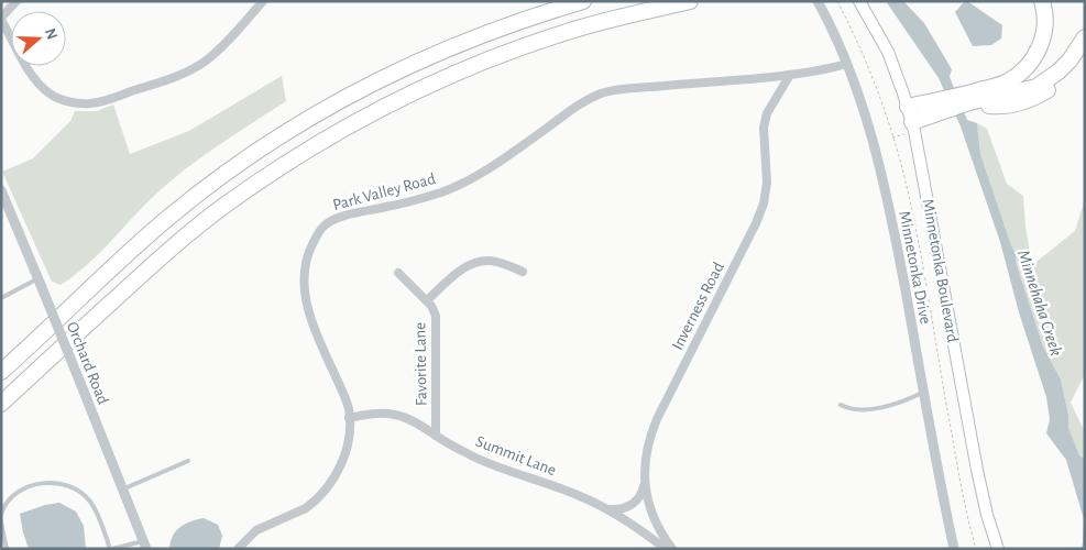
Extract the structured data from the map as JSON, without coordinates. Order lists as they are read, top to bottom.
{
  "streets": {
    "main road": ["Minnetonka Boulevard"],
    "street": [
      "Park Valley Road",
      "Minnetonka Drive",
      "Inverness Road",
      "Orchard Road",
      "Favorite Lane",
      "Summit Lane"
    ]
  },
  "crossings": [
    ["Park Valley Road", "Minnetonka Drive"],
    ["Park Valley Road", "Inverness Road"],
    ["Park Valley Road", "Summit Lane"],
    ["Favorite Lane", "Summit Lane"]
  ],
  "water": ["Minnehaha Creek"],
  "north": "right"
}
